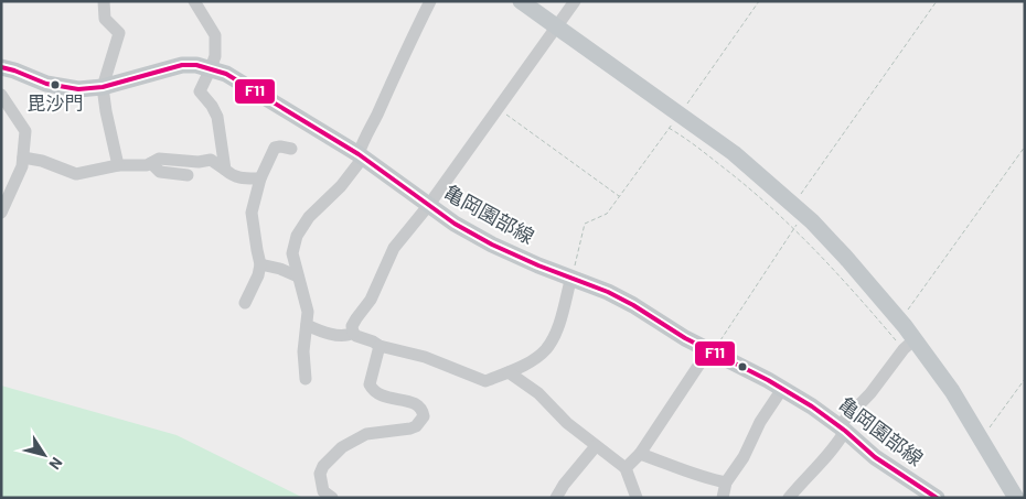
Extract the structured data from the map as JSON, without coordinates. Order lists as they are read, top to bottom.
{
  "streets": {
    "main road": ["亀岡園部線"]
  },
  "places": ["毘沙門"],
  "lines": ["transit line F11"],
  "north": "bottom right"
}
